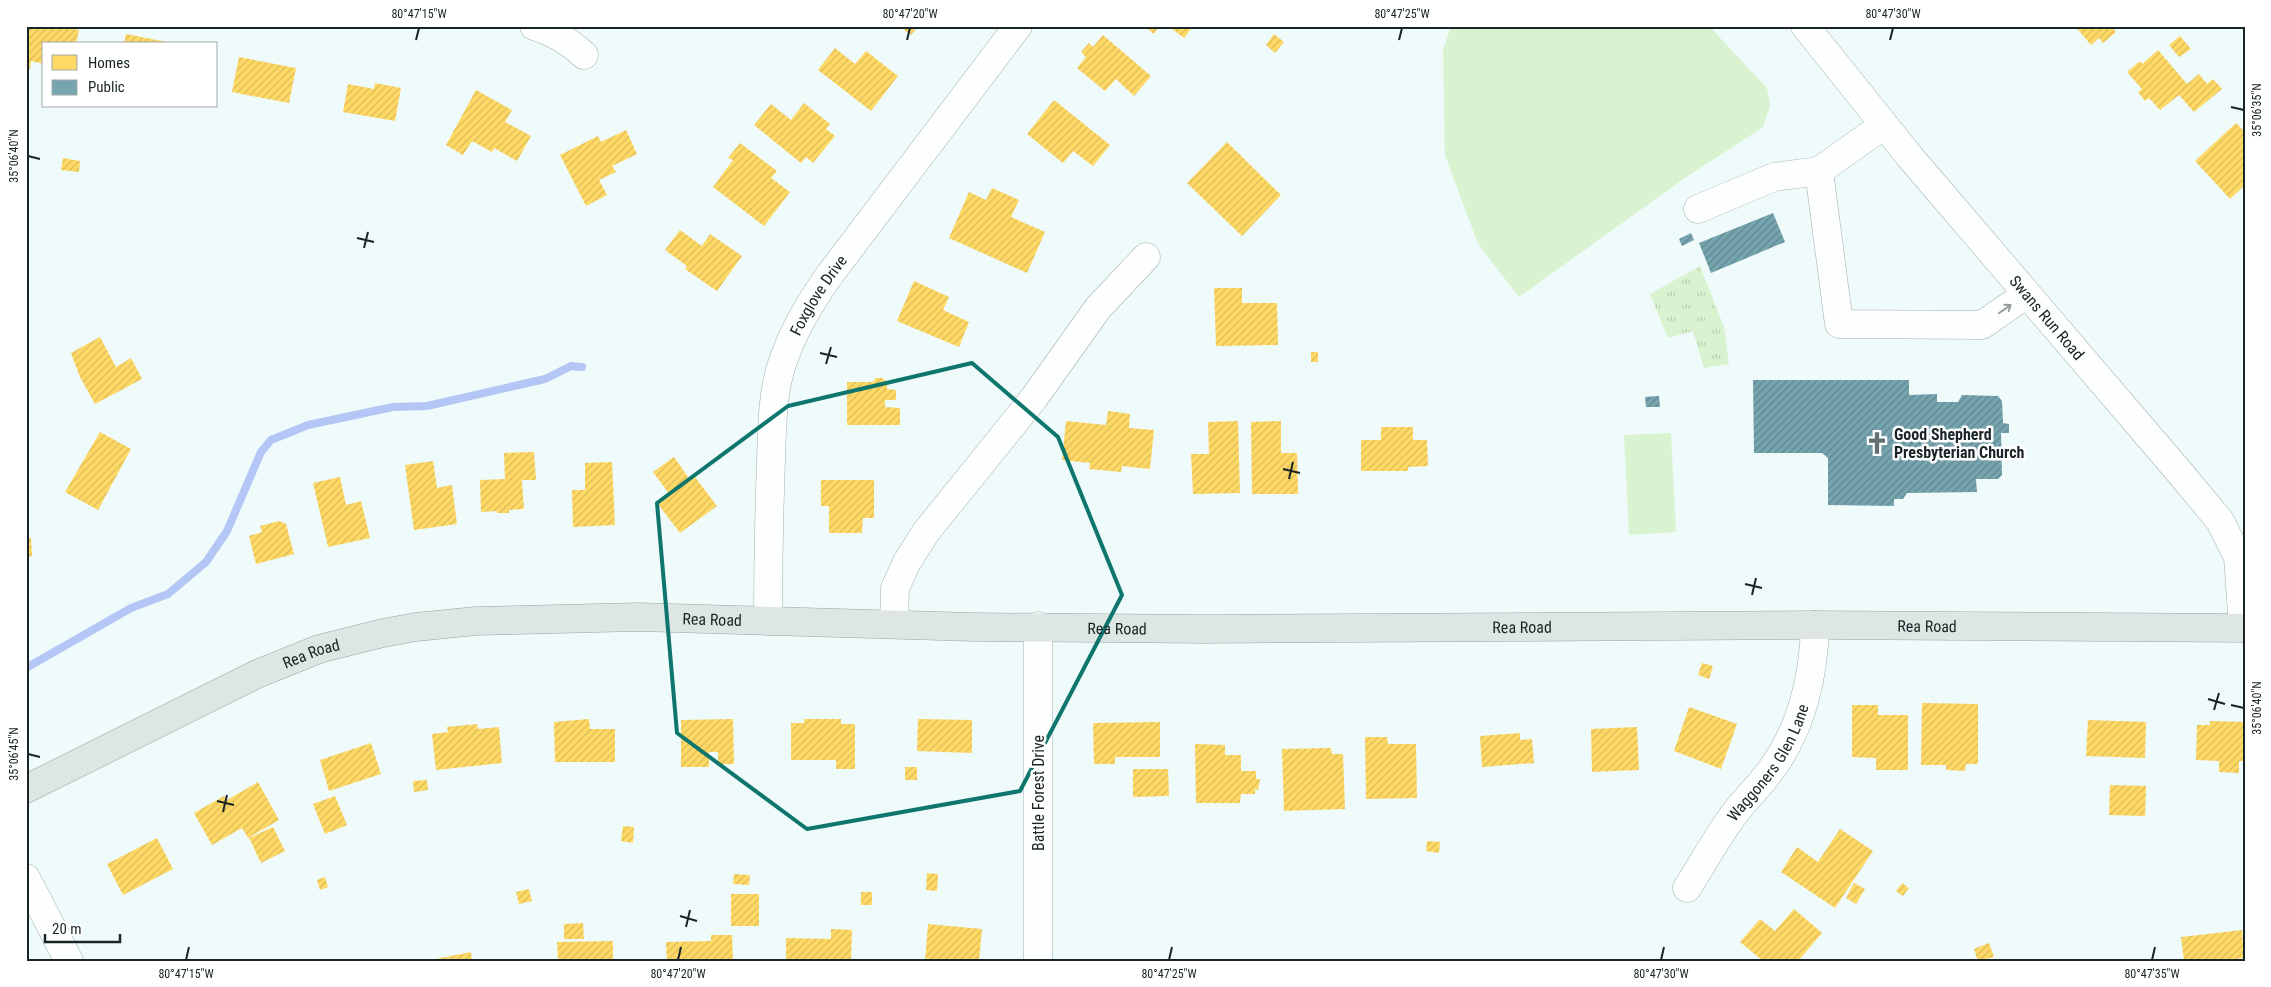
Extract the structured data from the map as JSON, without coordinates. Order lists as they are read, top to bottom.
{
  "streets": {
    "main road": ["Rea Road"],
    "street": [
      "Foxglove Drive",
      "Swans Run Road",
      "Waggoners Glen Lane",
      "Battle Forest Drive"
    ]
  },
  "crossings": [
    ["Foxglove Drive", "Rea Road"],
    ["Swans Run Road", "Rea Road"],
    ["Rea Road", "Waggoners Glen Lane"],
    ["Rea Road", "Battle Forest Drive"]
  ],
  "places": {
    "church": ["Good Shepherd Presbyterian Church"]
  },
  "legend": ["Homes", "Public"],
  "scale_bar": "20 m",
  "coordinates": [
    "80°47'15\"W",
    "80°47'20\"W",
    "80°47'25\"W",
    "80°47'30\"W",
    "35°06'35\"N",
    "35°06'40\"N",
    "35°06'45\"N",
    "80°47'35\"W"
  ]
}
